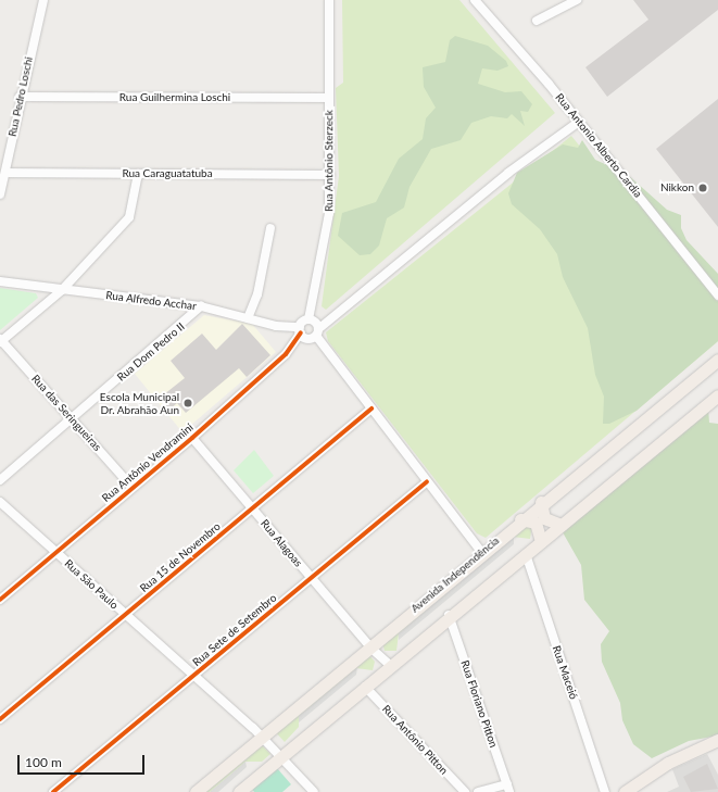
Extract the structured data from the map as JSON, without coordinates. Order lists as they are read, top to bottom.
{
  "streets": {
    "main road": ["Avenida Independência"],
    "street": [
      "Rua Pedro Loschi",
      "Rua Guilhermina Loschi",
      "Rua Antonio Alberto Cardia",
      "Rua Antônio Sterzeck",
      "Rua Caraguatatuba",
      "Rua Alfredo Acchar",
      "Rua Dom Pedro II",
      "Rua das Seringueiras",
      "Rua Antônio Vendramini",
      "Rua Alagoas",
      "Rua 15 de Novembro",
      "Rua São Paulo",
      "Rua Sete de Setembro",
      "Rua Maceió",
      "Rua Floriano Pitton",
      "Rua Antônio Pitton"
    ]
  },
  "crossings": [
    ["Rua Pedro Loschi", "Rua Guilhermina Loschi"],
    ["Rua Pedro Loschi", "Rua Caraguatatuba"],
    ["Rua Guilhermina Loschi", "Rua Antônio Sterzeck"],
    ["Rua Antônio Sterzeck", "Rua Caraguatatuba"],
    ["Rua Antônio Sterzeck", "Rua Antônio Vendramini"],
    ["Rua Alfredo Acchar", "Rua Dom Pedro II"],
    ["Rua Alfredo Acchar", "Rua Antônio Vendramini"],
    ["Rua Dom Pedro II", "Rua das Seringueiras"],
    ["Rua das Seringueiras", "Rua Antônio Vendramini"],
    ["Rua Antônio Vendramini", "Rua Alagoas"],
    ["Rua Antônio Vendramini", "Rua São Paulo"],
    ["Rua Alagoas", "Rua 15 de Novembro"],
    ["Rua Alagoas", "Avenida Independência"],
    ["Rua Alagoas", "Rua Sete de Setembro"],
    ["Rua 15 de Novembro", "Rua São Paulo"],
    ["Avenida Independência", "Rua São Paulo"],
    ["Rua São Paulo", "Rua Sete de Setembro"]
  ],
  "places": ["Nikkon", "Escola Municipal Dr. Abrahão Aun"],
  "scale_bar": "100 m"
}
